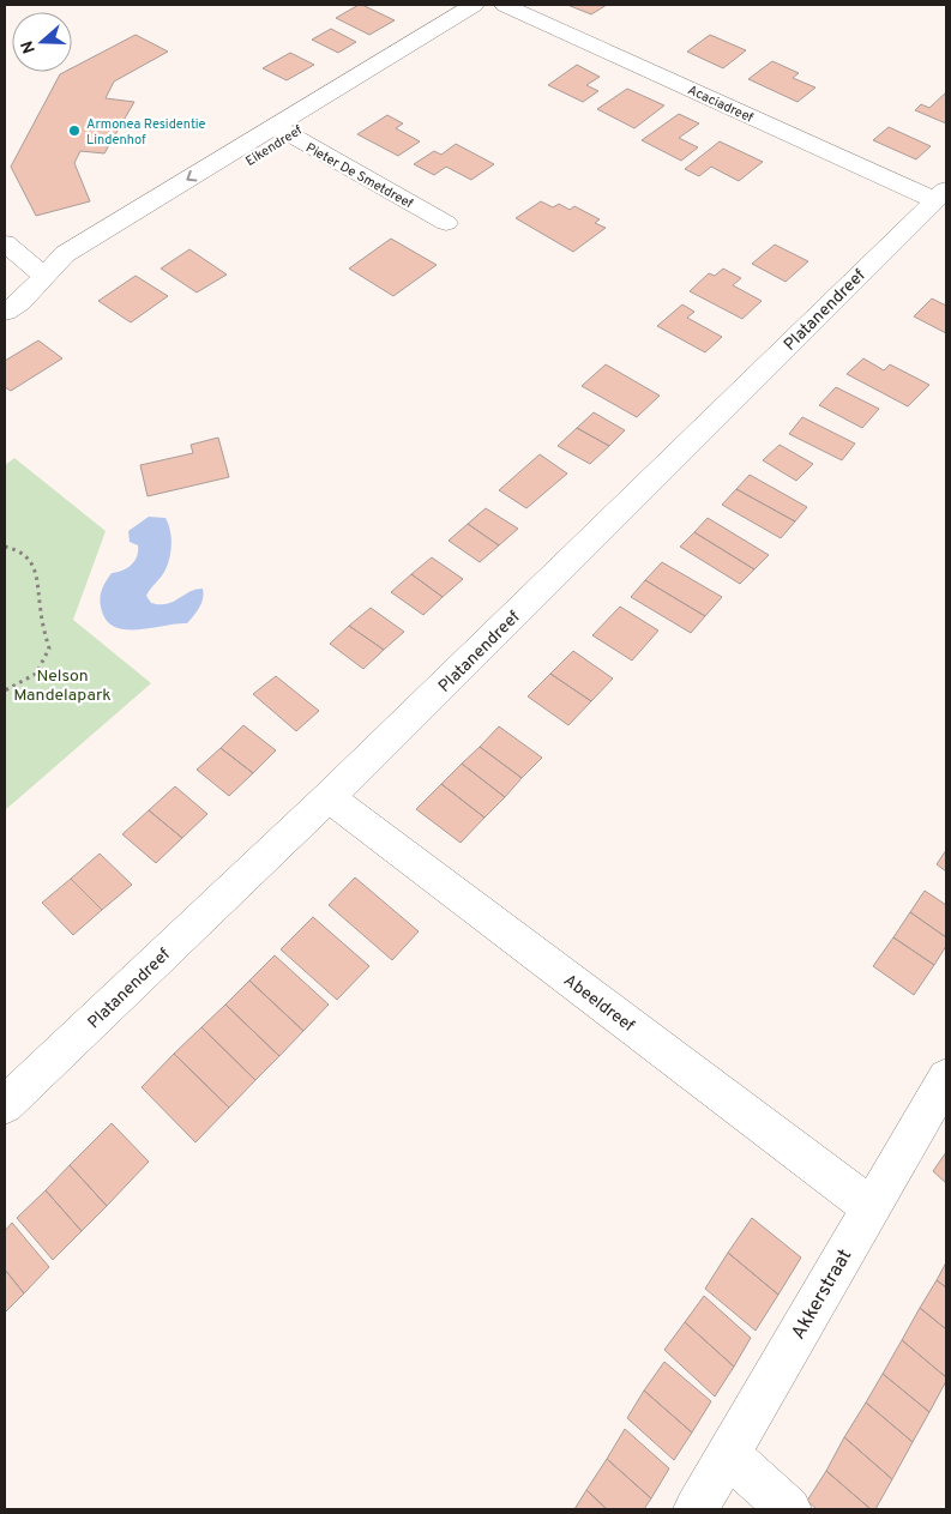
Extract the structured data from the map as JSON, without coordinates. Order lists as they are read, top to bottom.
{
  "streets": {
    "street": [
      "Acaciadreef",
      "Eikendreef",
      "Pieter De Smetdreef",
      "Platanendreef",
      "Abeeldreef",
      "Akkerstraat"
    ]
  },
  "crossings": [
    ["Acaciadreef", "Platanendreef"],
    ["Eikendreef", "Pieter De Smetdreef"],
    ["Platanendreef", "Abeeldreef"],
    ["Abeeldreef", "Akkerstraat"]
  ],
  "parks": ["Nelson Mandelapark"],
  "places": ["Armonea Residentie Lindenhof"],
  "north": "left"
}
